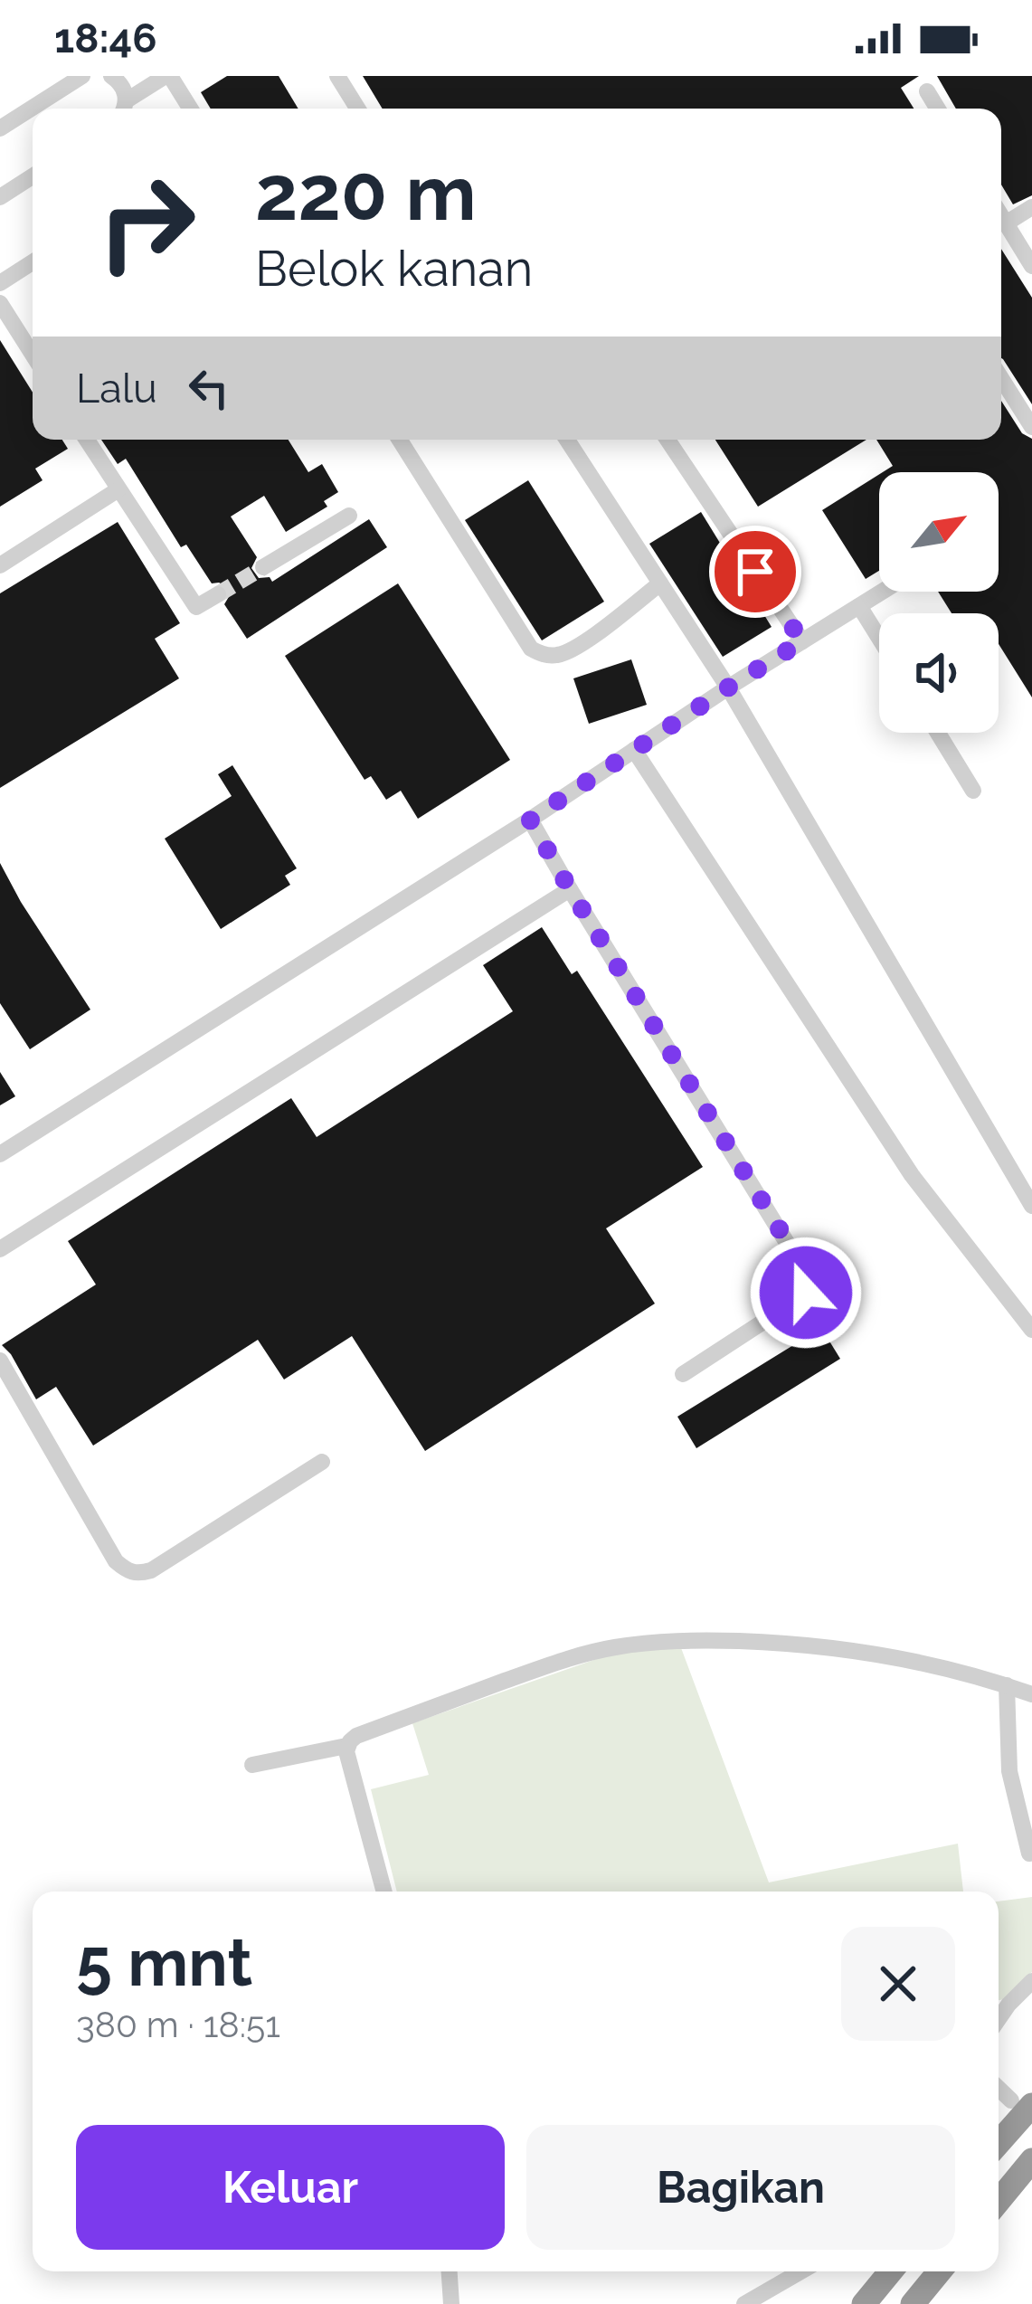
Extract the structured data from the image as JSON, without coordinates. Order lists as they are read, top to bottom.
{
  "north": "top right",
  "page": {
    "status": "18:46",
    "turn": ["220 m", "Belok kanan"],
    "then": "Lalu",
    "heading": ["5 mnt", "380 m · 18:51"],
    "buttons": ["Keluar", "Bagikan"]
  }
}
